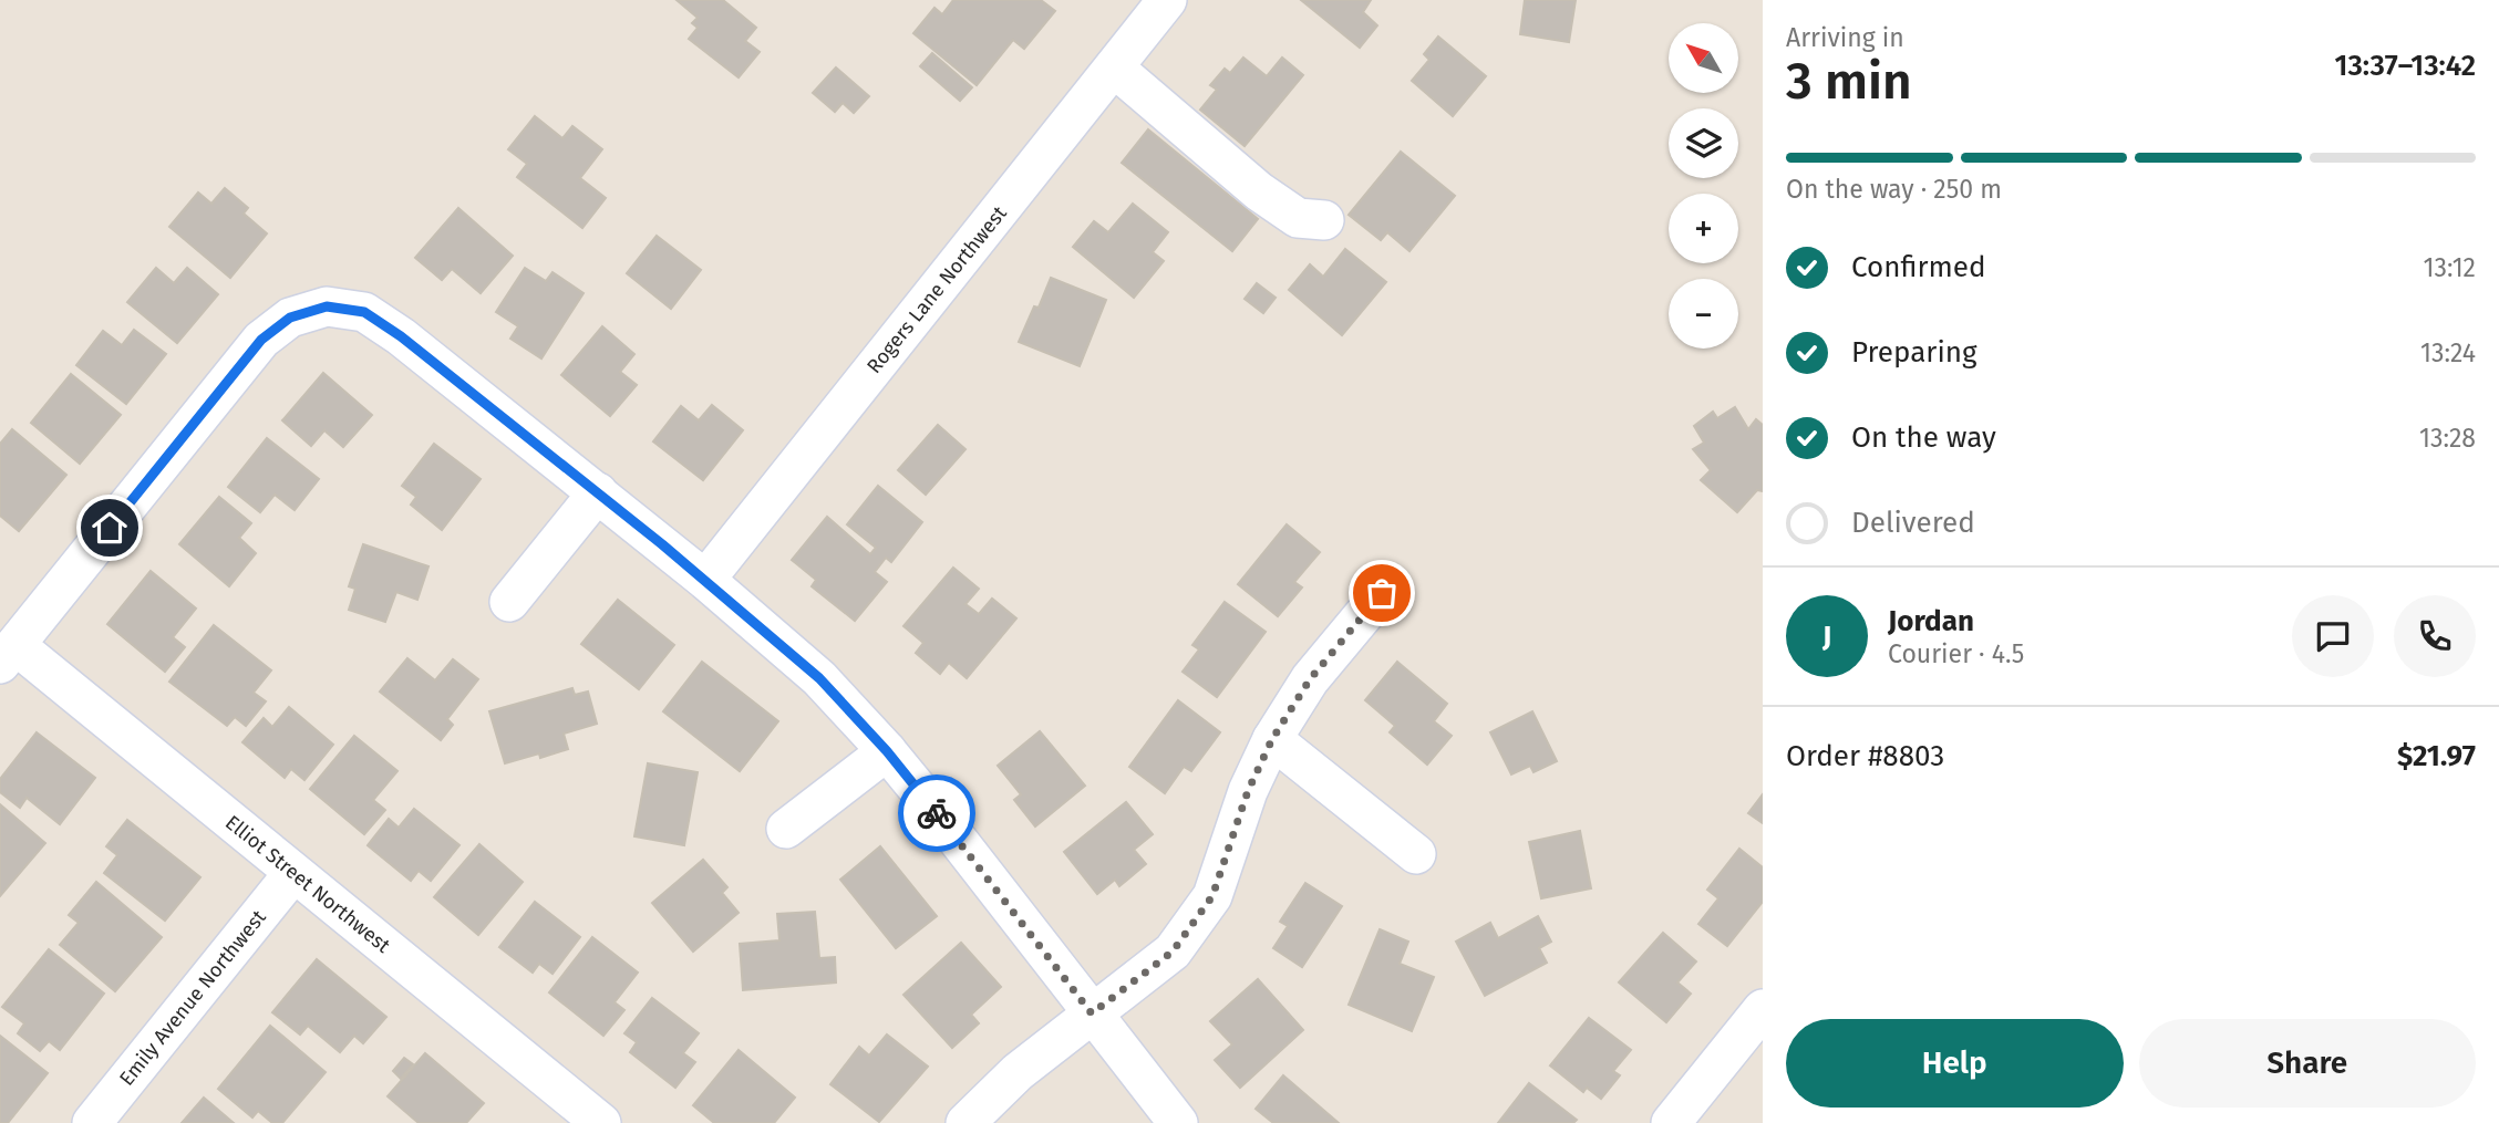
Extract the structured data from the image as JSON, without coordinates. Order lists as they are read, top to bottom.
{
  "streets": {
    "street": ["Rogers Lane Northwest", "Elliot Street Northwest", "Emily Avenue Northwest"]
  },
  "crossings": [
    ["Elliot Street Northwest", "Emily Avenue Northwest"]
  ],
  "north": "top left",
  "page": {
    "heading": ["3 min", "Arriving in", "13:37–13:42"],
    "panel": [
      "Jordan",
      "Courier · 4.5",
      "Order #8803",
      "$21.97"
    ],
    "map_buttons": ["+", "−"],
    "bar": "On the way · 250 m",
    "list": [
      ["Confirmed", "13:12"],
      ["Preparing", "13:24"],
      ["On the way", "13:28"],
      "Delivered"
    ],
    "round": "J",
    "buttons": ["Help", "Share"]
  }
}
